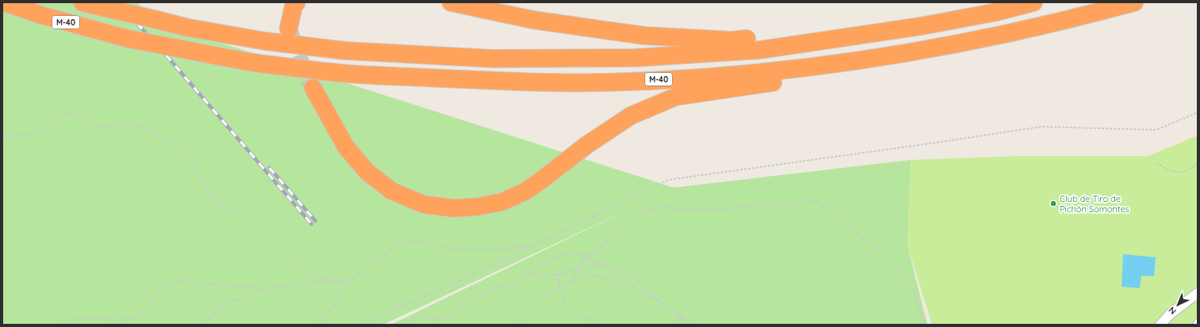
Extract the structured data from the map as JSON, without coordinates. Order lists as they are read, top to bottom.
{
  "streets": {
    "highway": ["M-40"]
  },
  "places": ["Club de Tiro de Pichón Somontes"],
  "north": "bottom left"
}
